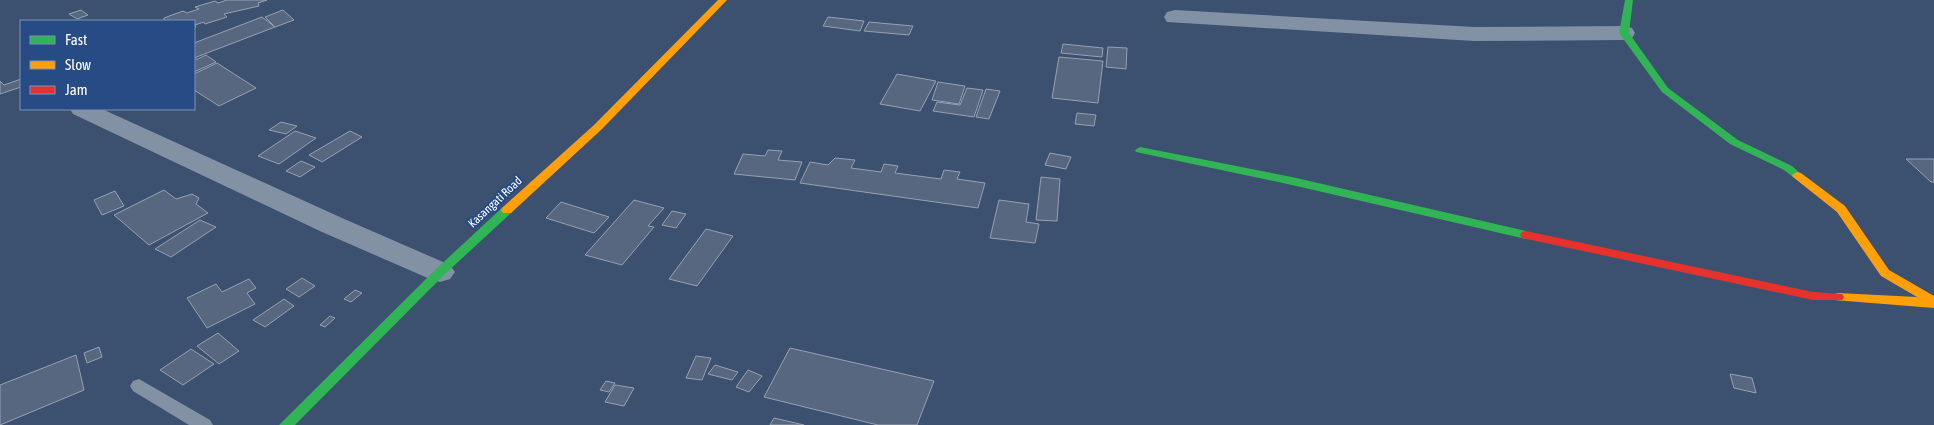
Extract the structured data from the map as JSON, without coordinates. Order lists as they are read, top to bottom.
{
  "streets": {
    "street": ["Kasangati Road"]
  },
  "legend": ["Fast", "Slow", "Jam"]
}
